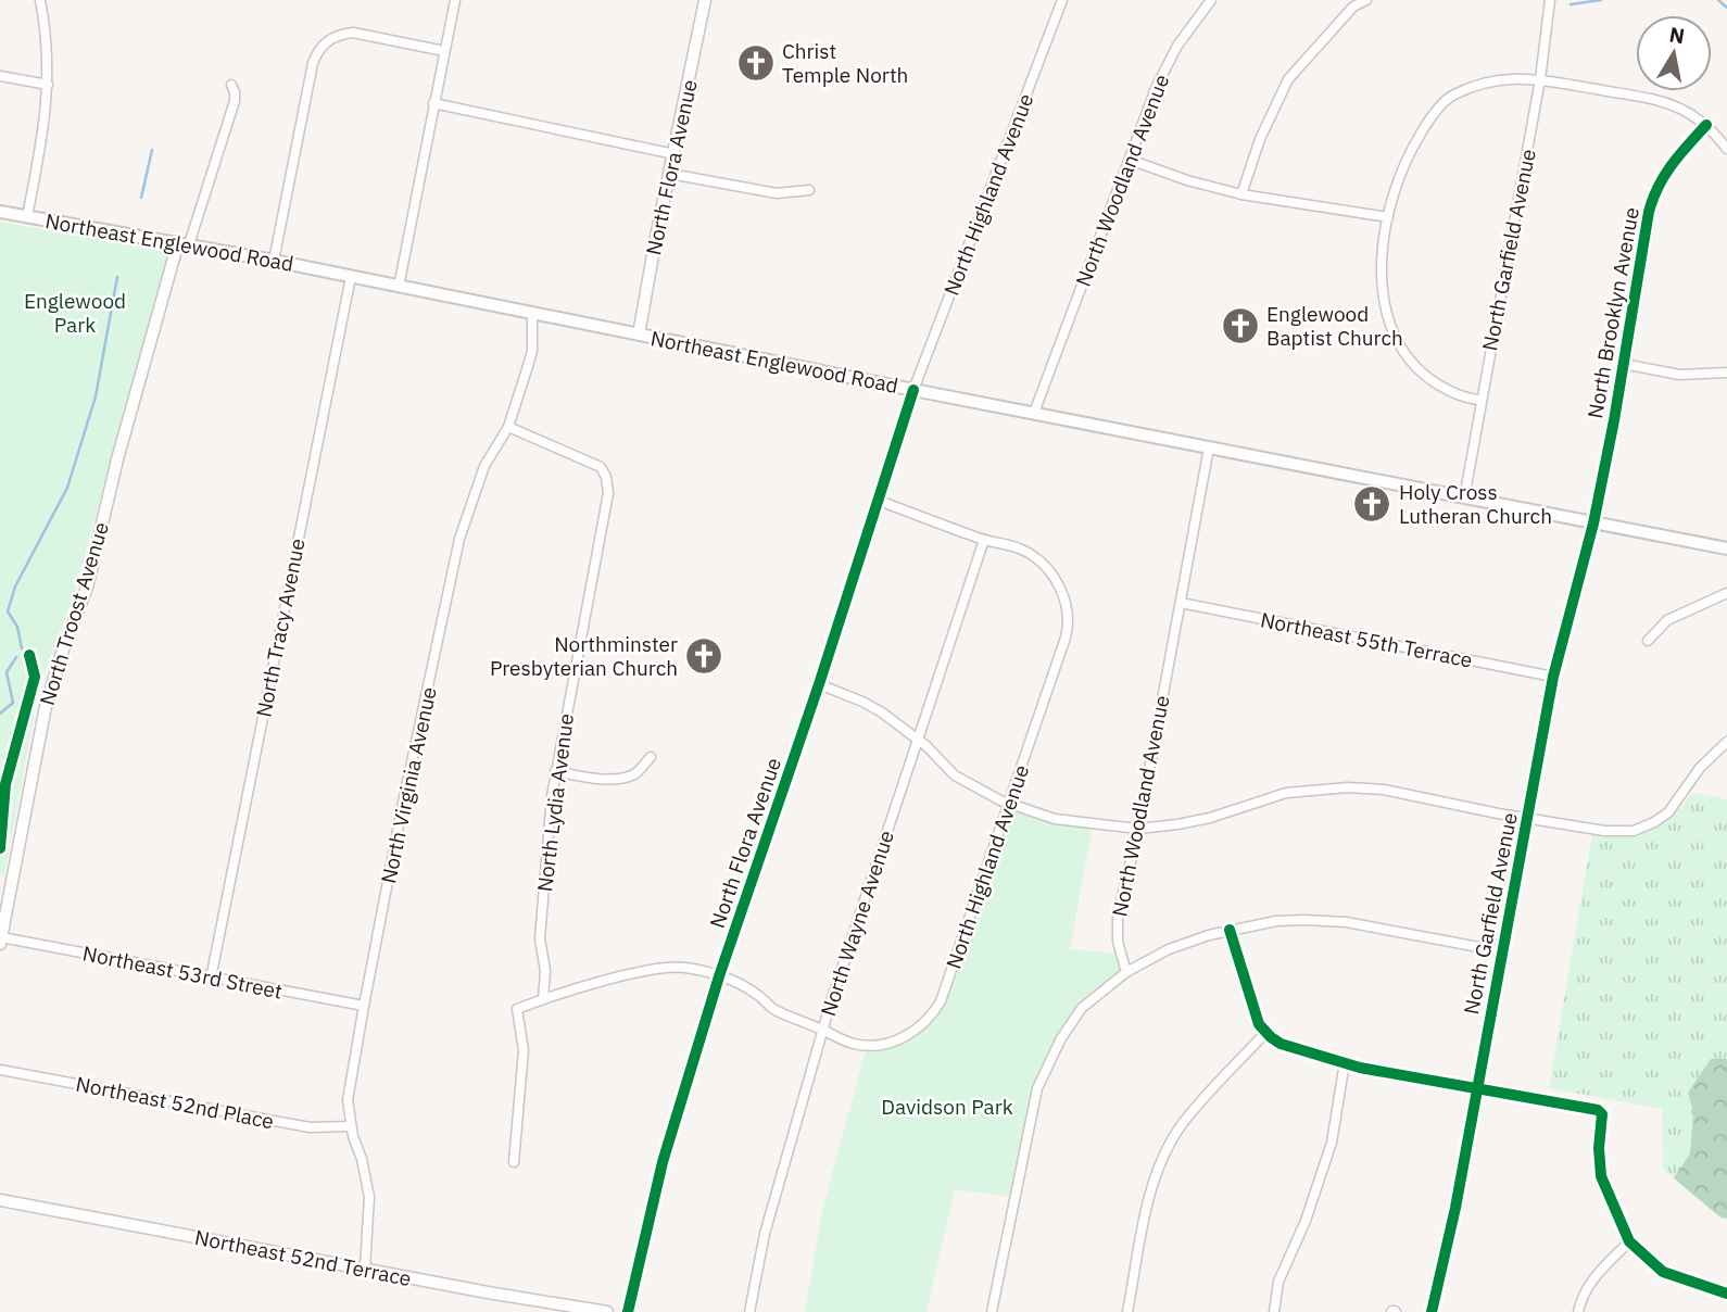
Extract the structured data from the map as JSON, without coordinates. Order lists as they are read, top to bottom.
{
  "streets": {
    "main road": ["Northeast Englewood Road"],
    "street": [
      "North Flora Avenue",
      "North Woodland Avenue",
      "North Highland Avenue",
      "North Garfield Avenue",
      "North Brooklyn Avenue",
      "North Troost Avenue",
      "North Tracy Avenue",
      "Northeast 55th Terrace",
      "North Virginia Avenue",
      "North Lydia Avenue",
      "North Wayne Avenue",
      "Northeast 53rd Street",
      "Northeast 52nd Place",
      "Northeast 52nd Terrace"
    ]
  },
  "crossings": [
    ["North Flora Avenue", "North Highland Avenue"],
    ["North Flora Avenue", "Northeast Englewood Road"],
    ["North Woodland Avenue", "Northeast Englewood Road"],
    ["North Woodland Avenue", "Northeast 55th Terrace"],
    ["North Highland Avenue", "Northeast Englewood Road"],
    ["North Highland Avenue", "North Wayne Avenue"],
    ["Northeast Englewood Road", "North Garfield Avenue"],
    ["Northeast Englewood Road", "North Brooklyn Avenue"],
    ["Northeast Englewood Road", "North Troost Avenue"],
    ["Northeast Englewood Road", "North Tracy Avenue"],
    ["Northeast Englewood Road", "North Virginia Avenue"],
    ["North Garfield Avenue", "North Brooklyn Avenue"],
    ["North Garfield Avenue", "Northeast 55th Terrace"],
    ["North Troost Avenue", "Northeast 53rd Street"],
    ["North Tracy Avenue", "Northeast 53rd Street"],
    ["North Virginia Avenue", "North Lydia Avenue"],
    ["North Virginia Avenue", "Northeast 53rd Street"],
    ["North Virginia Avenue", "Northeast 52nd Place"],
    ["North Virginia Avenue", "Northeast 52nd Terrace"]
  ],
  "parks": ["Englewood Park", "Davidson Park"],
  "places": {
    "church": [
      "Christ Temple North",
      "Englewood Baptist Church",
      "Holy Cross Lutheran Church",
      "Northminster Presbyterian Church"
    ]
  },
  "north": "top"
}
